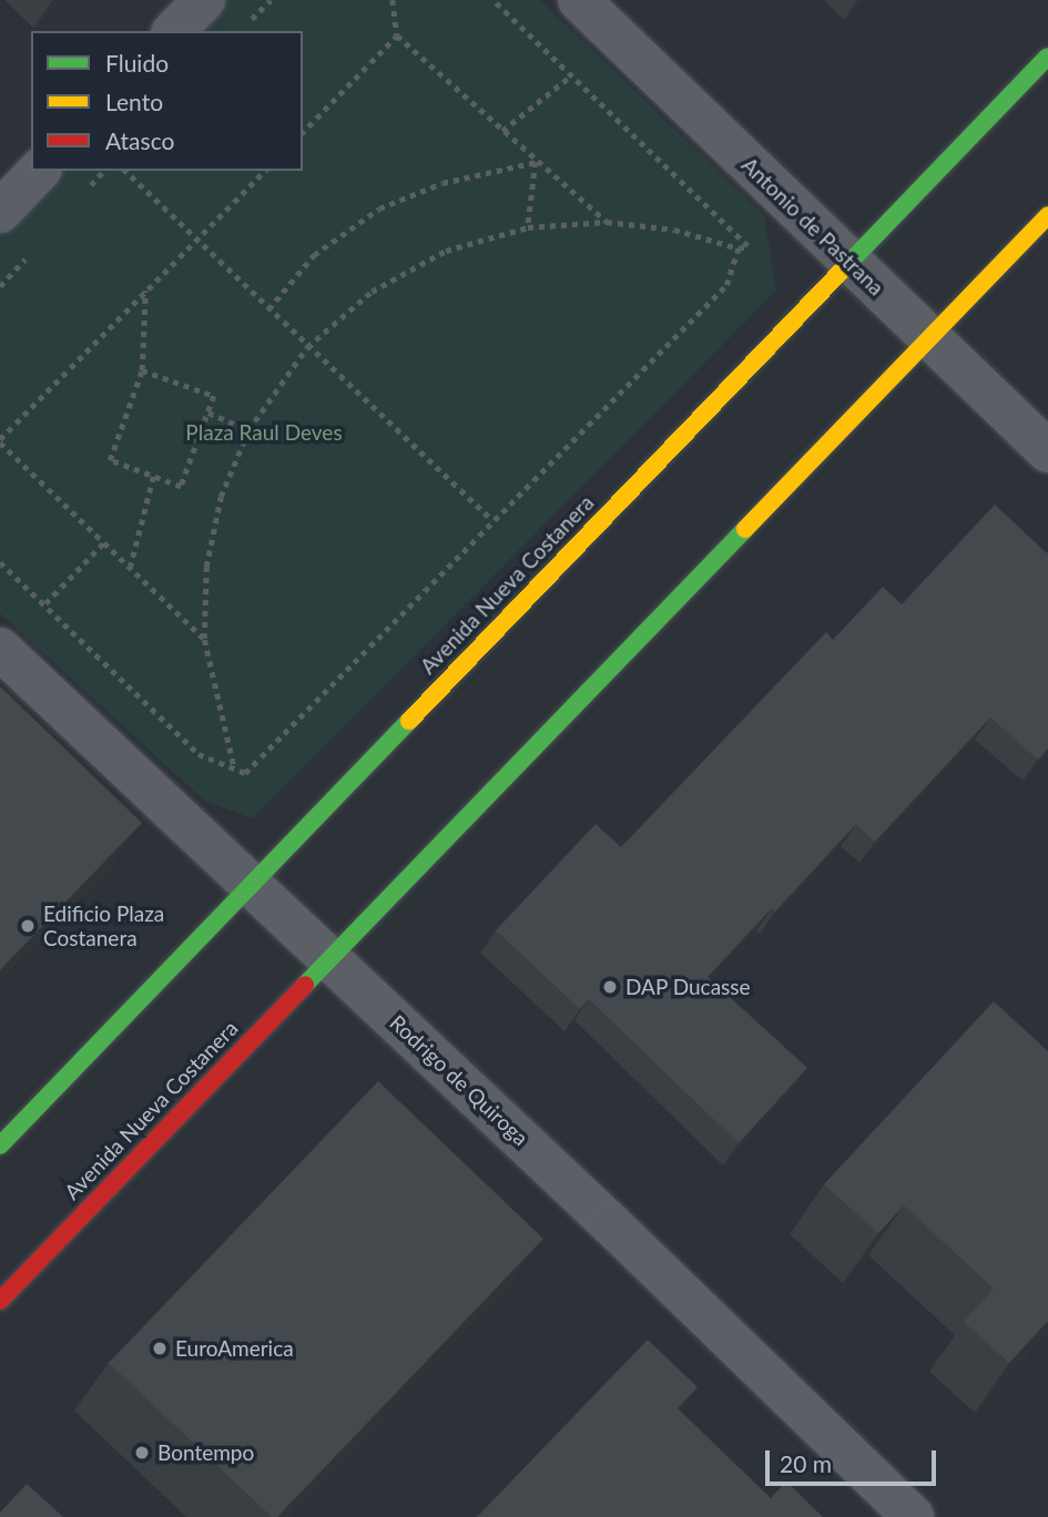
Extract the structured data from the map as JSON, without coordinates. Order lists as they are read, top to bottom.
{
  "streets": {
    "main road": ["Avenida Nueva Costanera"],
    "street": ["Antonio de Pastrana", "Rodrigo de Quiroga"]
  },
  "crossings": [
    ["Antonio de Pastrana", "Avenida Nueva Costanera"],
    ["Avenida Nueva Costanera", "Rodrigo de Quiroga"]
  ],
  "parks": ["Plaza Raul Deves"],
  "places": [
    "Edificio Plaza Costanera",
    "DAP Ducasse",
    "EuroAmerica",
    "Bontempo"
  ],
  "legend": ["Fluido", "Lento", "Atasco"],
  "scale_bar": "20 m"
}
